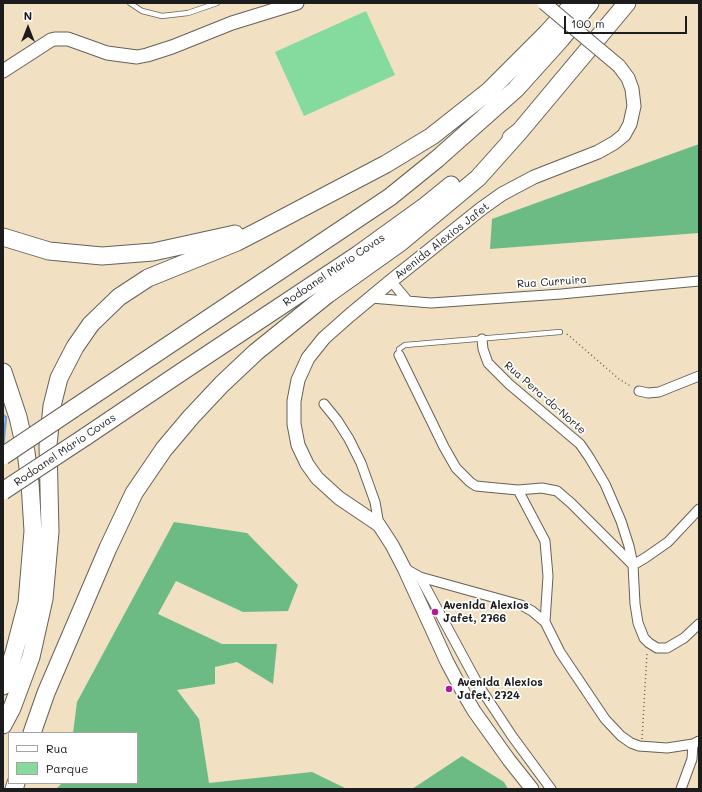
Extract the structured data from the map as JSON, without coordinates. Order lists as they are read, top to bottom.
{
  "streets": {
    "highway": ["Rodoanel Mário Covas"],
    "main road": ["Avenida Alexios Jafet"],
    "street": ["Rua Curruira", "Rua Pera-do-Norte"]
  },
  "crossings": [
    ["Avenida Alexios Jafet", "Rua Curruira"]
  ],
  "places": ["Avenida Alexios Jafet, 2766", "Avenida Alexios Jafet, 2724"],
  "legend": ["Rua", "Parque"],
  "scale_bar": "100 m",
  "north": "top"
}
